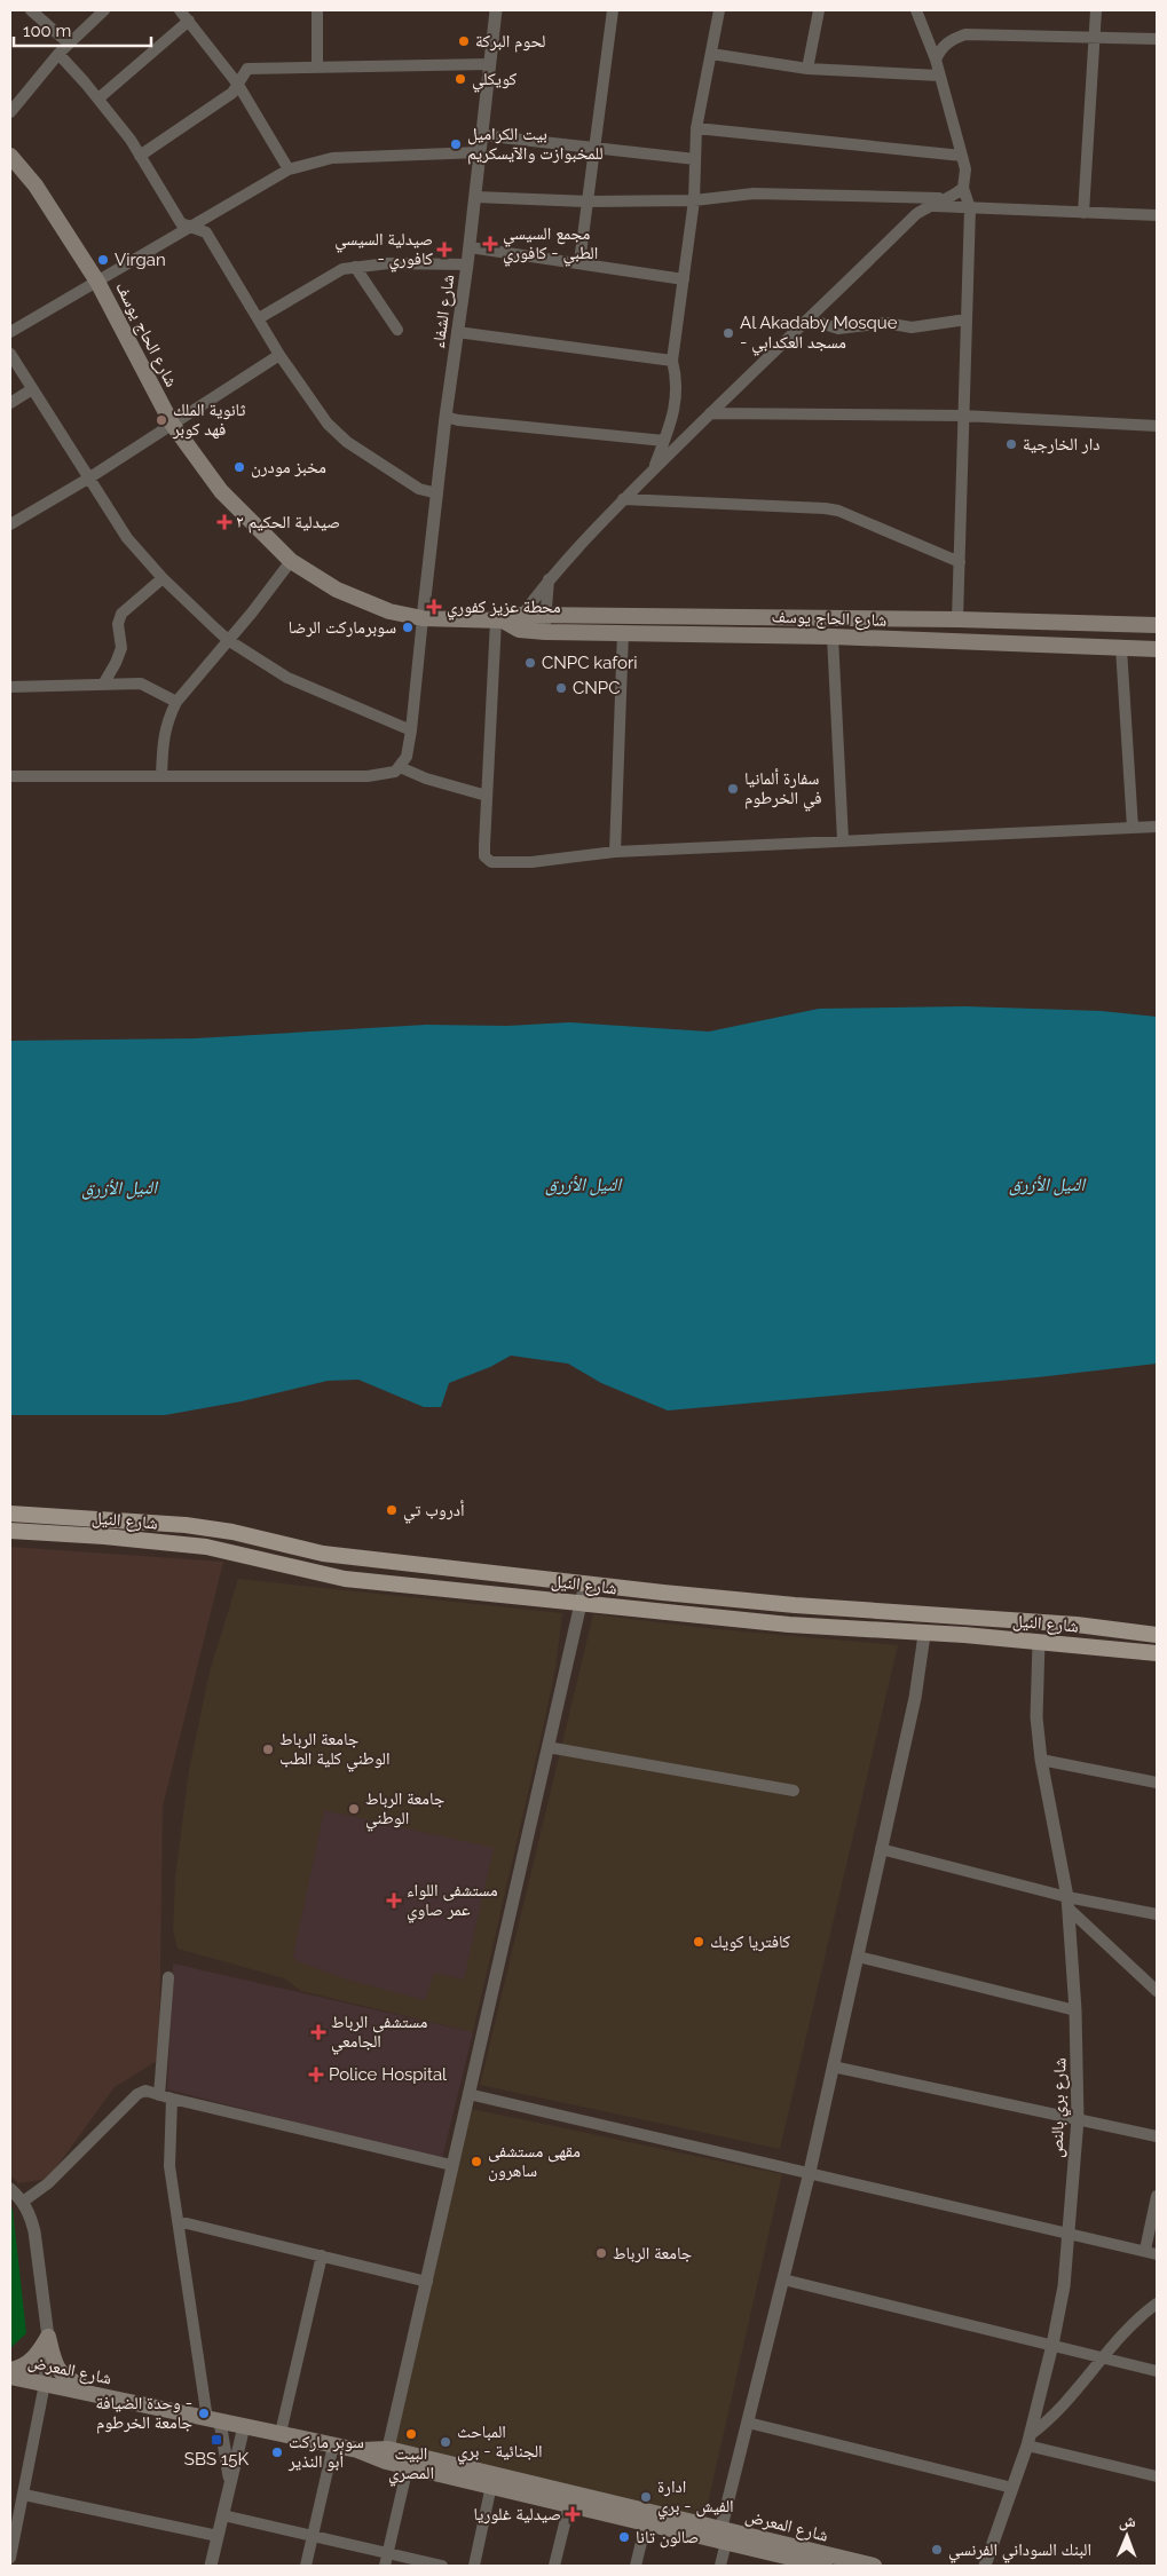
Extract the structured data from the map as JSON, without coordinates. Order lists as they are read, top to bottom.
{
  "streets": {
    "main road": ["شارع الحاج يوسف", "شارع النيل", "شارع المعرض"],
    "street": ["شارع الشفاء", "شارع بري بالنص"]
  },
  "crossings": [
    ["شارع الشفاء", "شارع الحاج يوسف"],
    ["شارع النيل", "شارع بري بالنص"]
  ],
  "water": ["النيل الأزرق"],
  "places": {
    "other": [
      "لحوم البركة",
      "كويكلي",
      "بيت الكراميل للمخبوازت والآيسكريم",
      "Virgan",
      "Al Akadaby Mosque - مسجد العكدابي",
      "ثانوية الملك فهد كوبر",
      "دار الخارجية",
      "مخبز مودرن",
      "سوبرماركت الرضا",
      "CNPC kafori",
      "CNPC",
      "سفارة ألمانيا في الخرطوم",
      "أدروب تي",
      "جامعة الرباط الوطني كلية الطب",
      "جامعة الرباط الوطني",
      "كافتريا كويك",
      "مقهى مستشفى ساهرون",
      "جامعة الرباط",
      "وحدة الضيافة - جامعة الخرطوم",
      "البيت المصري",
      "المباحث الجنائية - بري",
      "سوبر ماركت أبو النذير",
      "ادارة الفيش - بري",
      "صالون تانا",
      "البنك السوداني الفرنسي"
    ],
    "health": [
      "مجمع السيسي الطبي - كافوري",
      "صيدلية السيسي - كافوري",
      "صيدلية الحكيم ٢",
      "محطة عزيز كفوري",
      "مستشفى اللواء عمر صاوي",
      "مستشفى الرباط الجامعي",
      "Police Hospital",
      "صيدلية غلوريا"
    ],
    "transit": ["SBS 15K"]
  },
  "scale_bar": "100 m",
  "north": "top"
}
